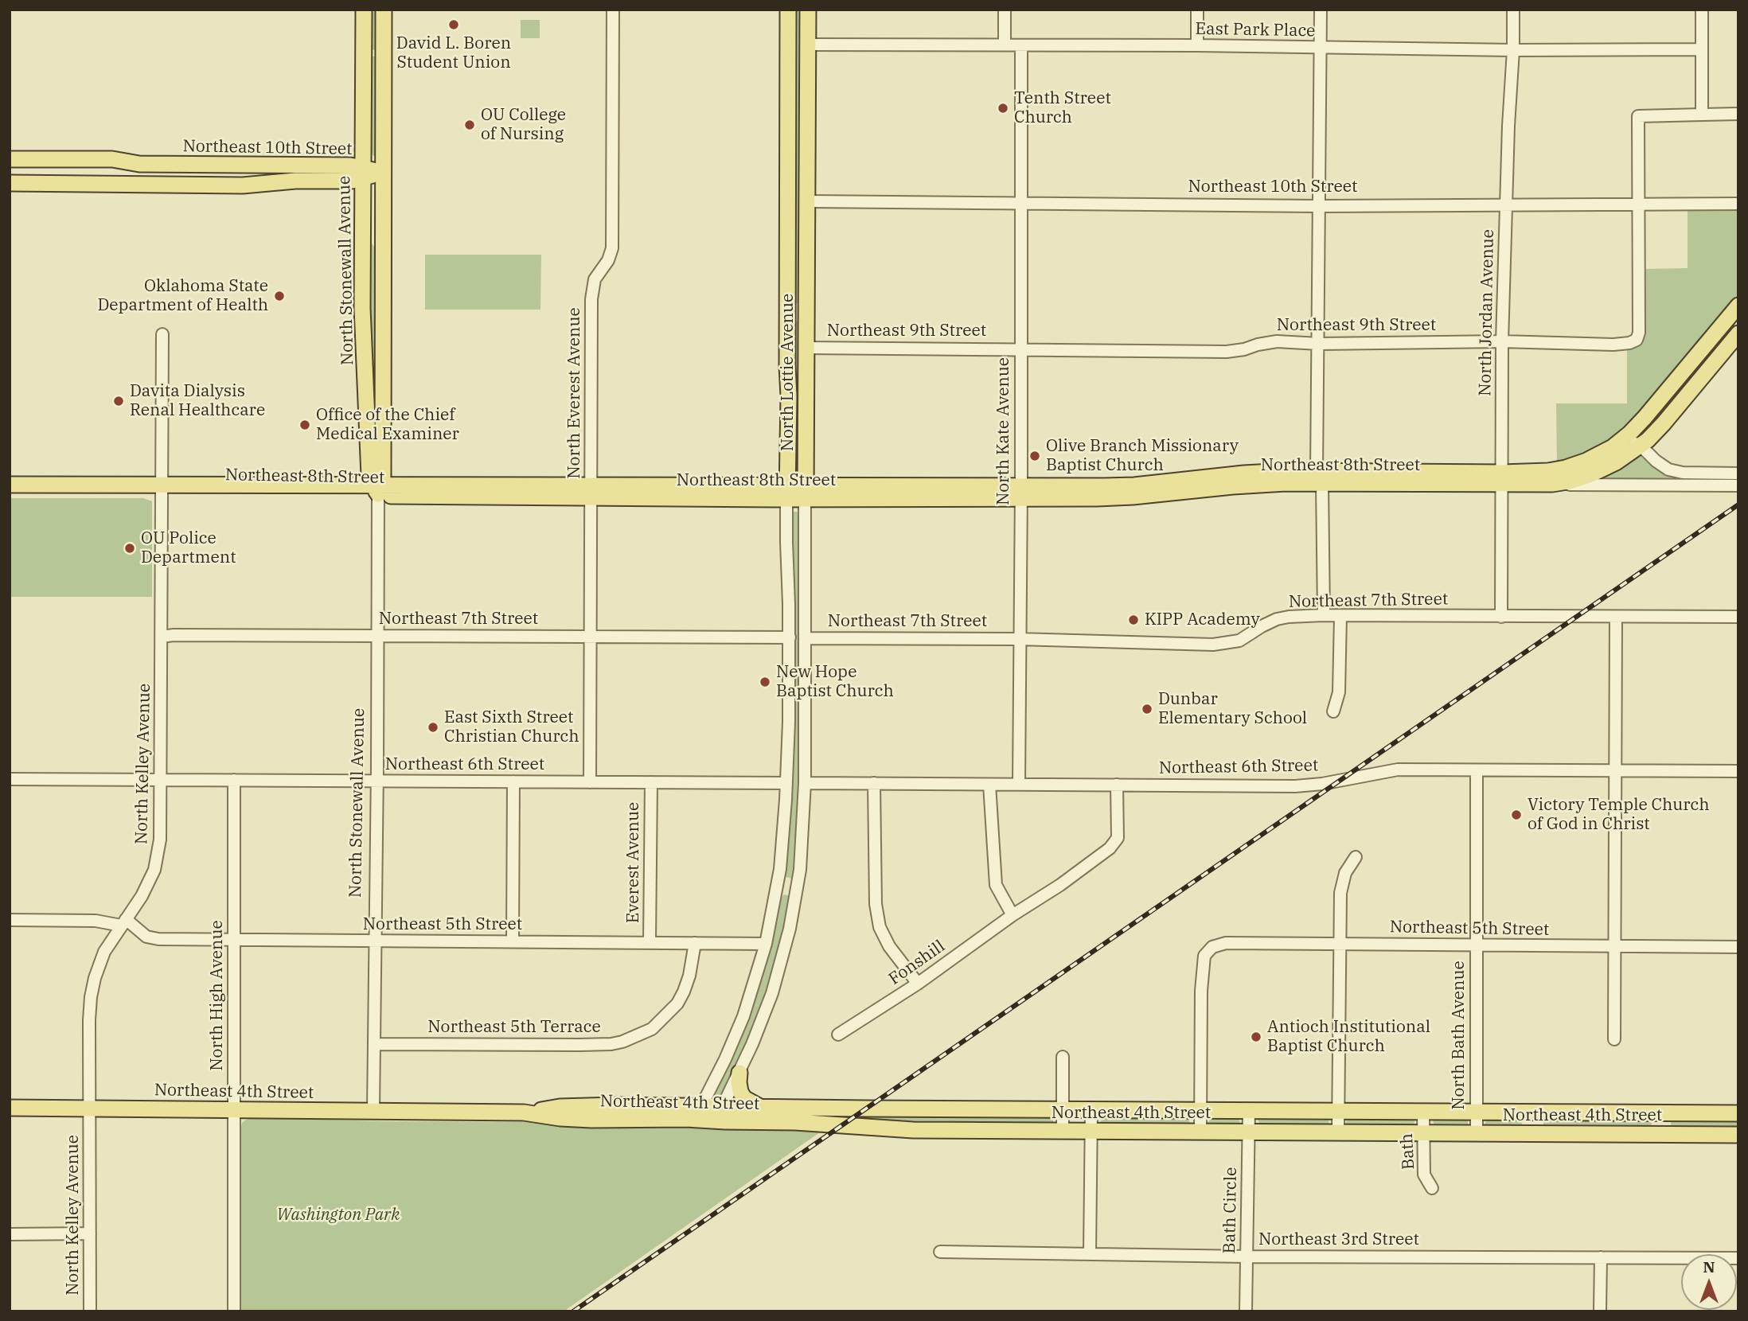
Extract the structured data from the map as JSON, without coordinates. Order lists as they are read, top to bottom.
{
  "streets": {
    "main road": [
      "Northeast 10th Street",
      "North Stonewall Avenue",
      "North Lottie Avenue",
      "Northeast 8th Street",
      "Northeast 4th Street"
    ],
    "street": [
      "East Park Place",
      "North Jordan Avenue",
      "Northeast 9th Street",
      "North Everest Avenue",
      "North Kate Avenue",
      "Northeast 7th Street",
      "North Kelley Avenue",
      "Northeast 6th Street",
      "Everest Avenue",
      "Northeast 5th Street",
      "Fonshill",
      "North High Avenue",
      "Northeast 5th Terrace",
      "North Bath Avenue",
      "Bath",
      "Bath Circle",
      "Northeast 3rd Street"
    ]
  },
  "crossings": [
    ["East Park Place", "North Jordan Avenue"],
    ["East Park Place", "North Lottie Avenue"],
    ["East Park Place", "North Kate Avenue"],
    ["Northeast 10th Street", "North Stonewall Avenue"],
    ["Northeast 10th Street", "North Jordan Avenue"],
    ["Northeast 10th Street", "Northeast 9th Street"],
    ["Northeast 10th Street", "North Lottie Avenue"],
    ["Northeast 10th Street", "North Kate Avenue"],
    ["North Stonewall Avenue", "Northeast 8th Street"],
    ["North Stonewall Avenue", "Northeast 7th Street"],
    ["North Stonewall Avenue", "Northeast 6th Street"],
    ["North Stonewall Avenue", "Northeast 5th Street"],
    ["North Stonewall Avenue", "Northeast 5th Terrace"],
    ["North Stonewall Avenue", "Northeast 4th Street"],
    ["North Jordan Avenue", "Northeast 9th Street"],
    ["North Jordan Avenue", "Northeast 8th Street"],
    ["North Jordan Avenue", "Northeast 7th Street"],
    ["Northeast 9th Street", "North Lottie Avenue"],
    ["Northeast 9th Street", "North Kate Avenue"],
    ["North Lottie Avenue", "Northeast 8th Street"],
    ["North Lottie Avenue", "Northeast 7th Street"],
    ["North Lottie Avenue", "Northeast 6th Street"],
    ["North Lottie Avenue", "Northeast 5th Street"],
    ["North Lottie Avenue", "Northeast 4th Street"],
    ["North Everest Avenue", "Northeast 8th Street"],
    ["North Everest Avenue", "Northeast 7th Street"],
    ["North Everest Avenue", "Northeast 6th Street"],
    ["North Kate Avenue", "Northeast 8th Street"],
    ["North Kate Avenue", "Northeast 7th Street"],
    ["North Kate Avenue", "Northeast 6th Street"],
    ["Northeast 8th Street", "North Kelley Avenue"],
    ["Northeast 7th Street", "North Kelley Avenue"],
    ["North Kelley Avenue", "Northeast 6th Street"],
    ["North Kelley Avenue", "Northeast 5th Street"],
    ["North Kelley Avenue", "Northeast 4th Street"],
    ["Northeast 6th Street", "Everest Avenue"],
    ["Northeast 6th Street", "North High Avenue"],
    ["Northeast 6th Street", "North Bath Avenue"],
    ["Everest Avenue", "Northeast 5th Street"],
    ["Northeast 5th Street", "North High Avenue"],
    ["Northeast 5th Street", "Northeast 5th Terrace"],
    ["Northeast 5th Street", "North Bath Avenue"],
    ["Northeast 5th Street", "Northeast 4th Street"],
    ["North High Avenue", "Northeast 4th Street"],
    ["North Bath Avenue", "Northeast 4th Street"],
    ["Northeast 4th Street", "Bath"],
    ["Northeast 4th Street", "Bath Circle"],
    ["Bath Circle", "Northeast 3rd Street"]
  ],
  "parks": ["Washington Park"],
  "places": [
    "David L. Boren Student Union",
    "Tenth Street Church",
    "OU College of Nursing",
    "Oklahoma State Department of Health",
    "Davita Dialysis Renal Healthcare",
    "Office of the Chief Medical Examiner",
    "Olive Branch Missionary Baptist Church",
    "OU Police Department",
    "KIPP Academy",
    "New Hope Baptist Church",
    "Dunbar Elementary School",
    "East Sixth Street Christian Church",
    "Victory Temple Church of God in Christ",
    "Antioch Institutional Baptist Church"
  ],
  "north": "top"
}
